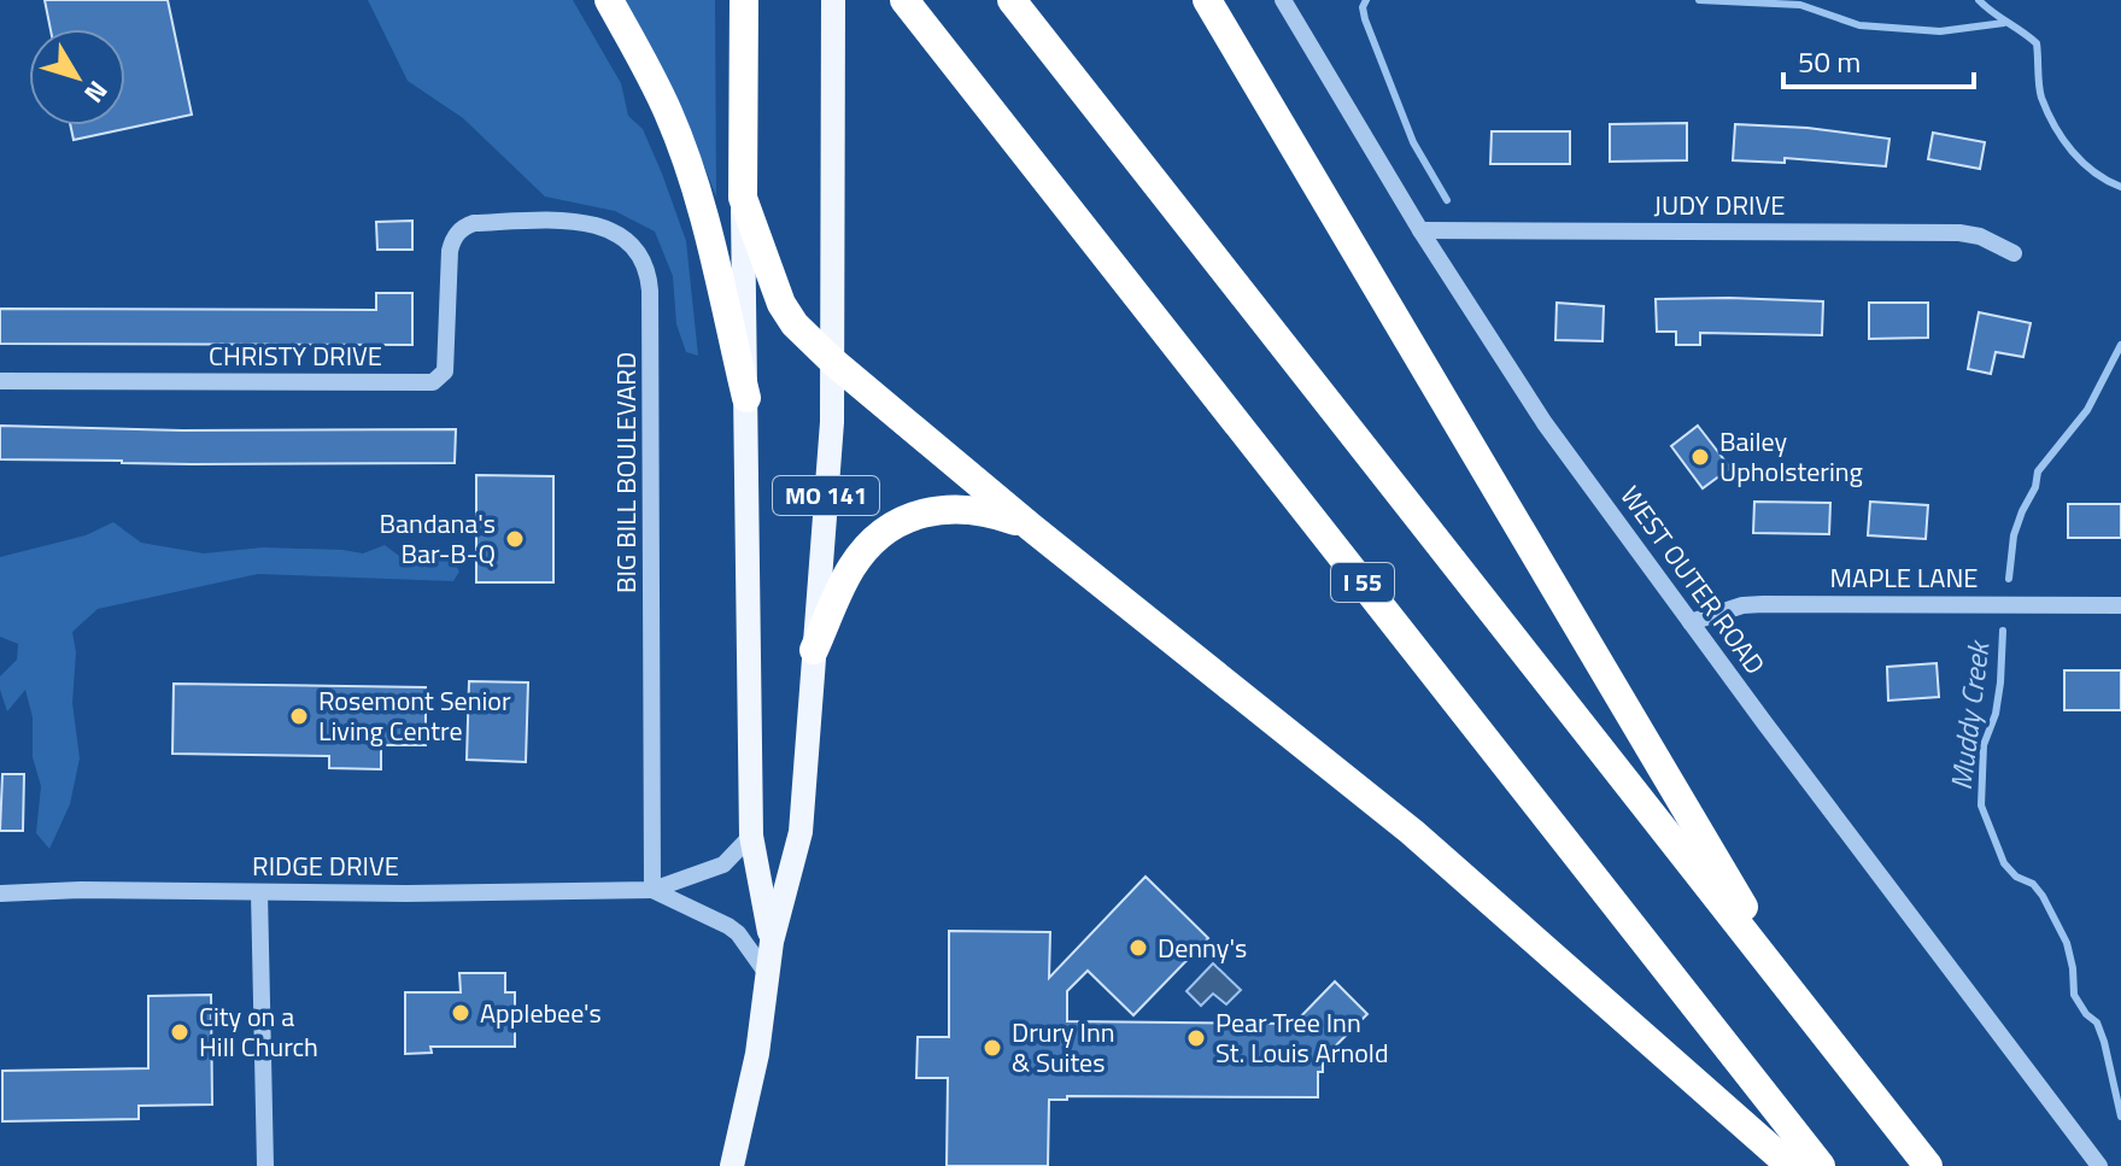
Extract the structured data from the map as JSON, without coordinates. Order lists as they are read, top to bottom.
{
  "streets": {
    "highway": ["MO 141", "I 55"],
    "street": [
      "JUDY DRIVE",
      "CHRISTY DRIVE",
      "BIG BILL BOULEVARD",
      "MAPLE LANE",
      "WEST OUTER ROAD",
      "RIDGE DRIVE"
    ]
  },
  "crossings": [
    ["JUDY DRIVE", "WEST OUTER ROAD"],
    ["CHRISTY DRIVE", "BIG BILL BOULEVARD"],
    ["BIG BILL BOULEVARD", "RIDGE DRIVE"],
    ["MO 141", "RIDGE DRIVE"],
    ["MAPLE LANE", "WEST OUTER ROAD"]
  ],
  "water": ["Muddy Creek"],
  "places": [
    "Bailey Upholstering",
    "Bandana's Bar-B-Q",
    "Rosemont Senior Living Centre",
    "Denny's",
    "Applebee's",
    "City on a Hill Church",
    "Pear Tree Inn St. Louis Arnold",
    "Drury Inn & Suites"
  ],
  "scale_bar": "50 m",
  "north": "bottom right"
}
